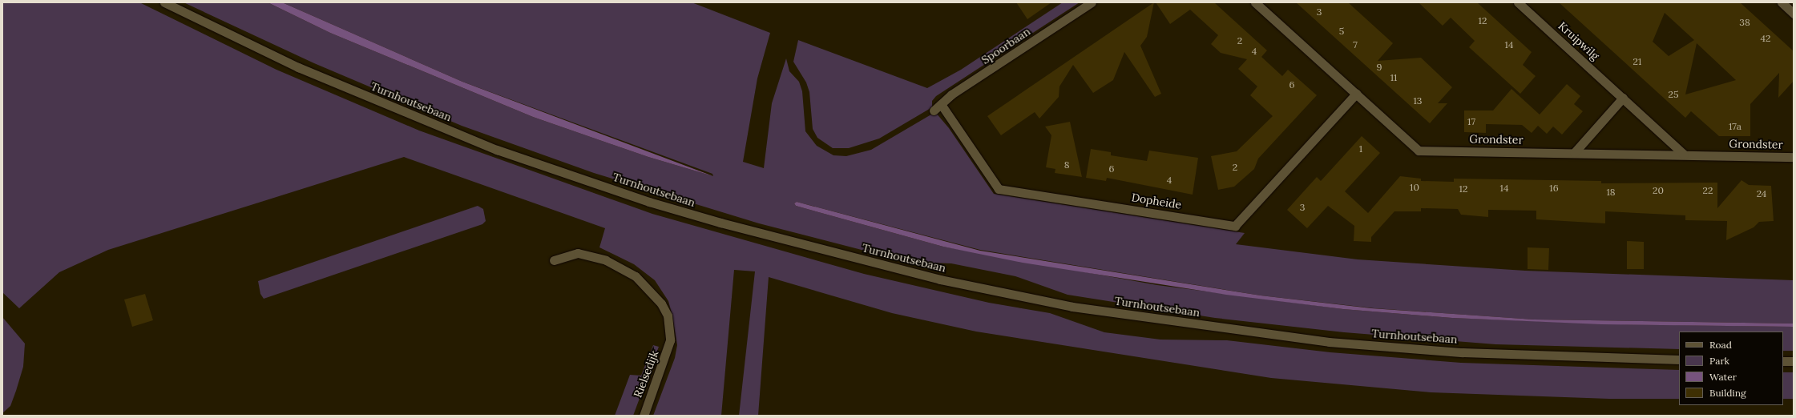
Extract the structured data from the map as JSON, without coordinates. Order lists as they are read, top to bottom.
{
  "streets": {
    "street": [
      "Kruipwilg",
      "Spoorbaan",
      "Turnhoutsebaan",
      "Grondster",
      "Dopheide",
      "Rielsedijk"
    ]
  },
  "crossings": [
    ["Kruipwilg", "Grondster"],
    ["Spoorbaan", "Dopheide"],
    ["Grondster", "Dopheide"]
  ],
  "house_numbers": [
    "3",
    "12",
    "38",
    "5",
    "42",
    "2",
    "7",
    "14",
    "4",
    "21",
    "9",
    "11",
    "6",
    "25",
    "13",
    "17",
    "17a",
    "1",
    "8",
    "2",
    "6",
    "4",
    "10",
    "14",
    "16",
    "12",
    "20",
    "22",
    "18",
    "24",
    "3"
  ],
  "legend": [
    "Road",
    "Park",
    "Water",
    "Building"
  ]
}
